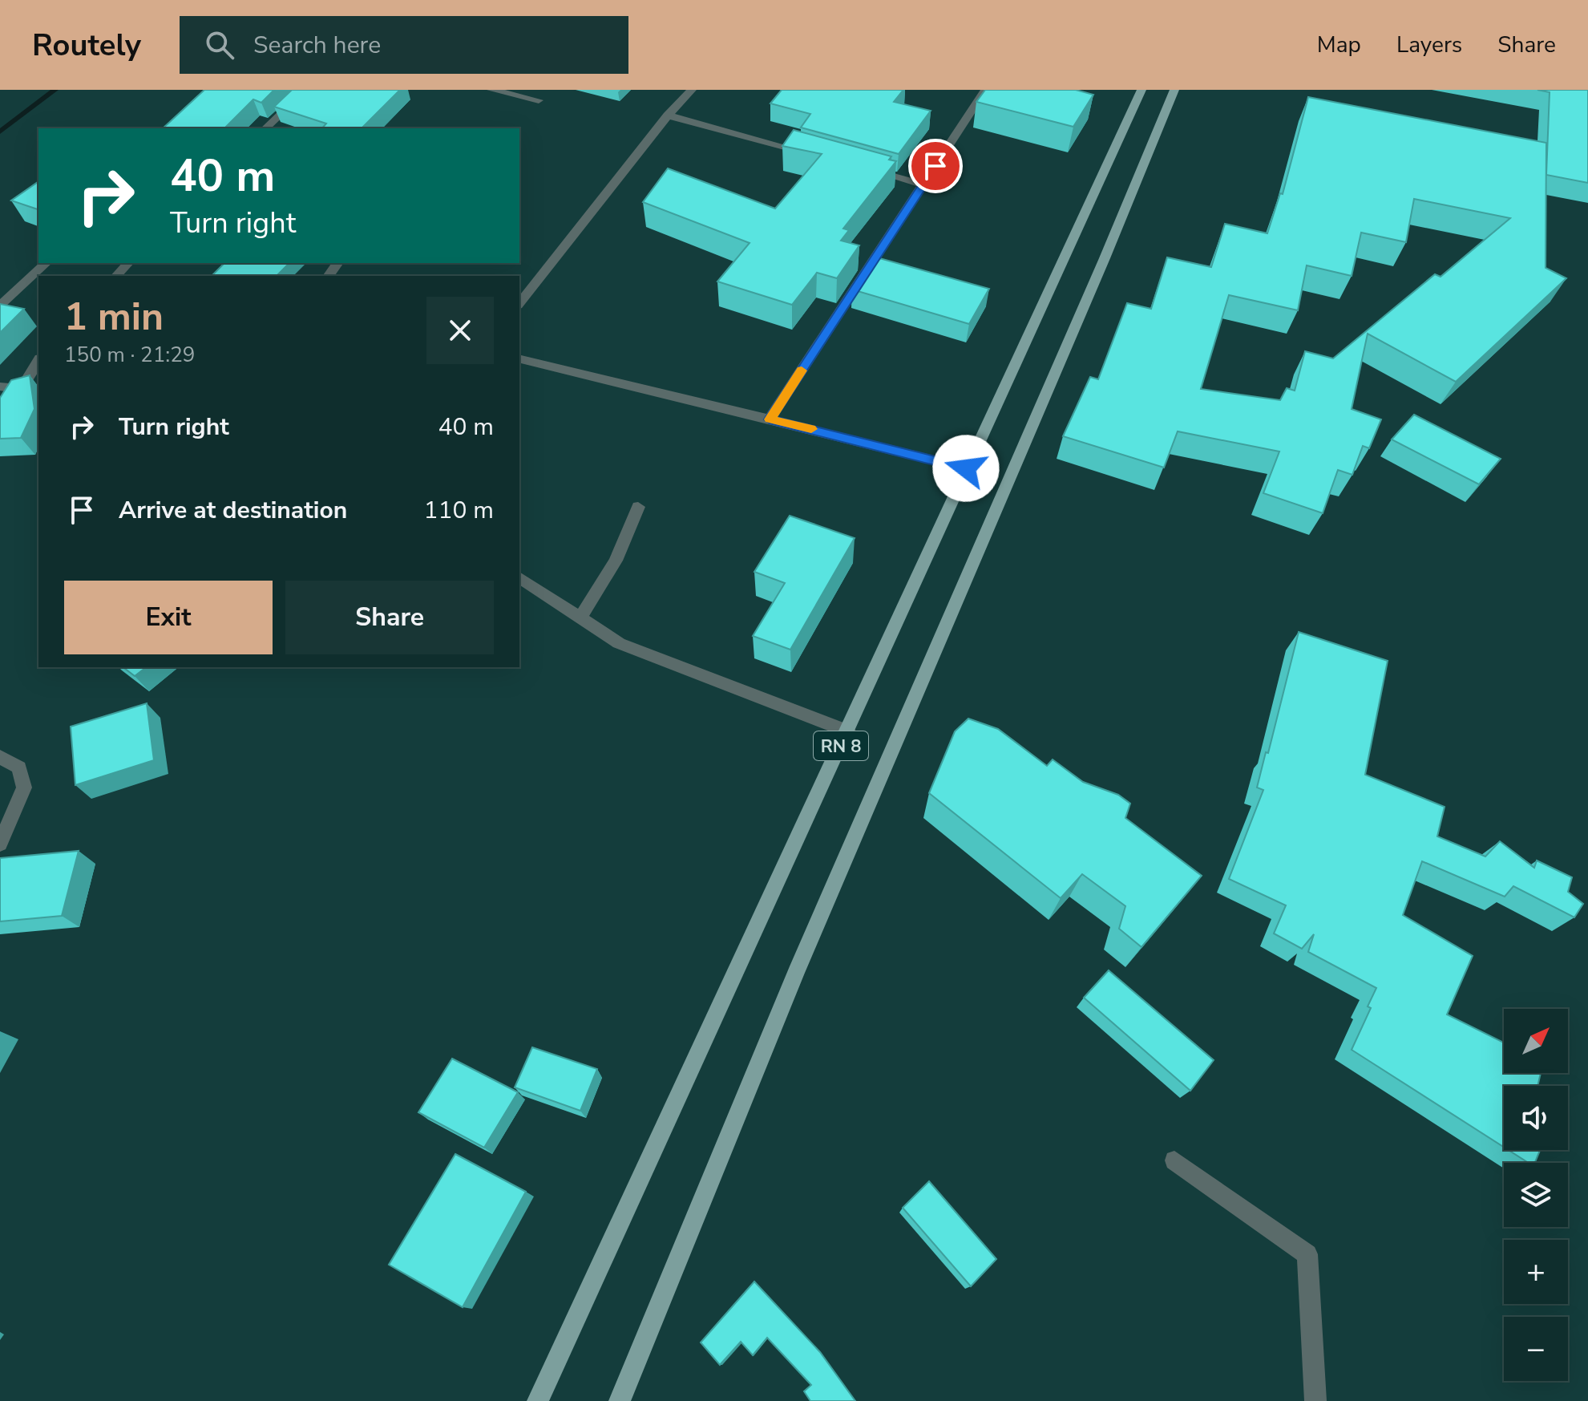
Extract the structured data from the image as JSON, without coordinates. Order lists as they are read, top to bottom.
{
  "streets": {
    "main road": ["RN 8"]
  },
  "north": "top right",
  "page": {
    "header": "Routely",
    "search": "Search here",
    "nav": ["Map", "Layers", "Share"],
    "turn": ["40 m", "Turn right"],
    "heading": ["1 min", "150 m · 21:29"],
    "list": [
      {
        "name": "Turn right",
        "value": "40 m"
      },
      {
        "name": "Arrive at destination",
        "value": "110 m"
      }
    ],
    "buttons": ["Exit", "Share"],
    "map_buttons": ["+", "−"]
  }
}
